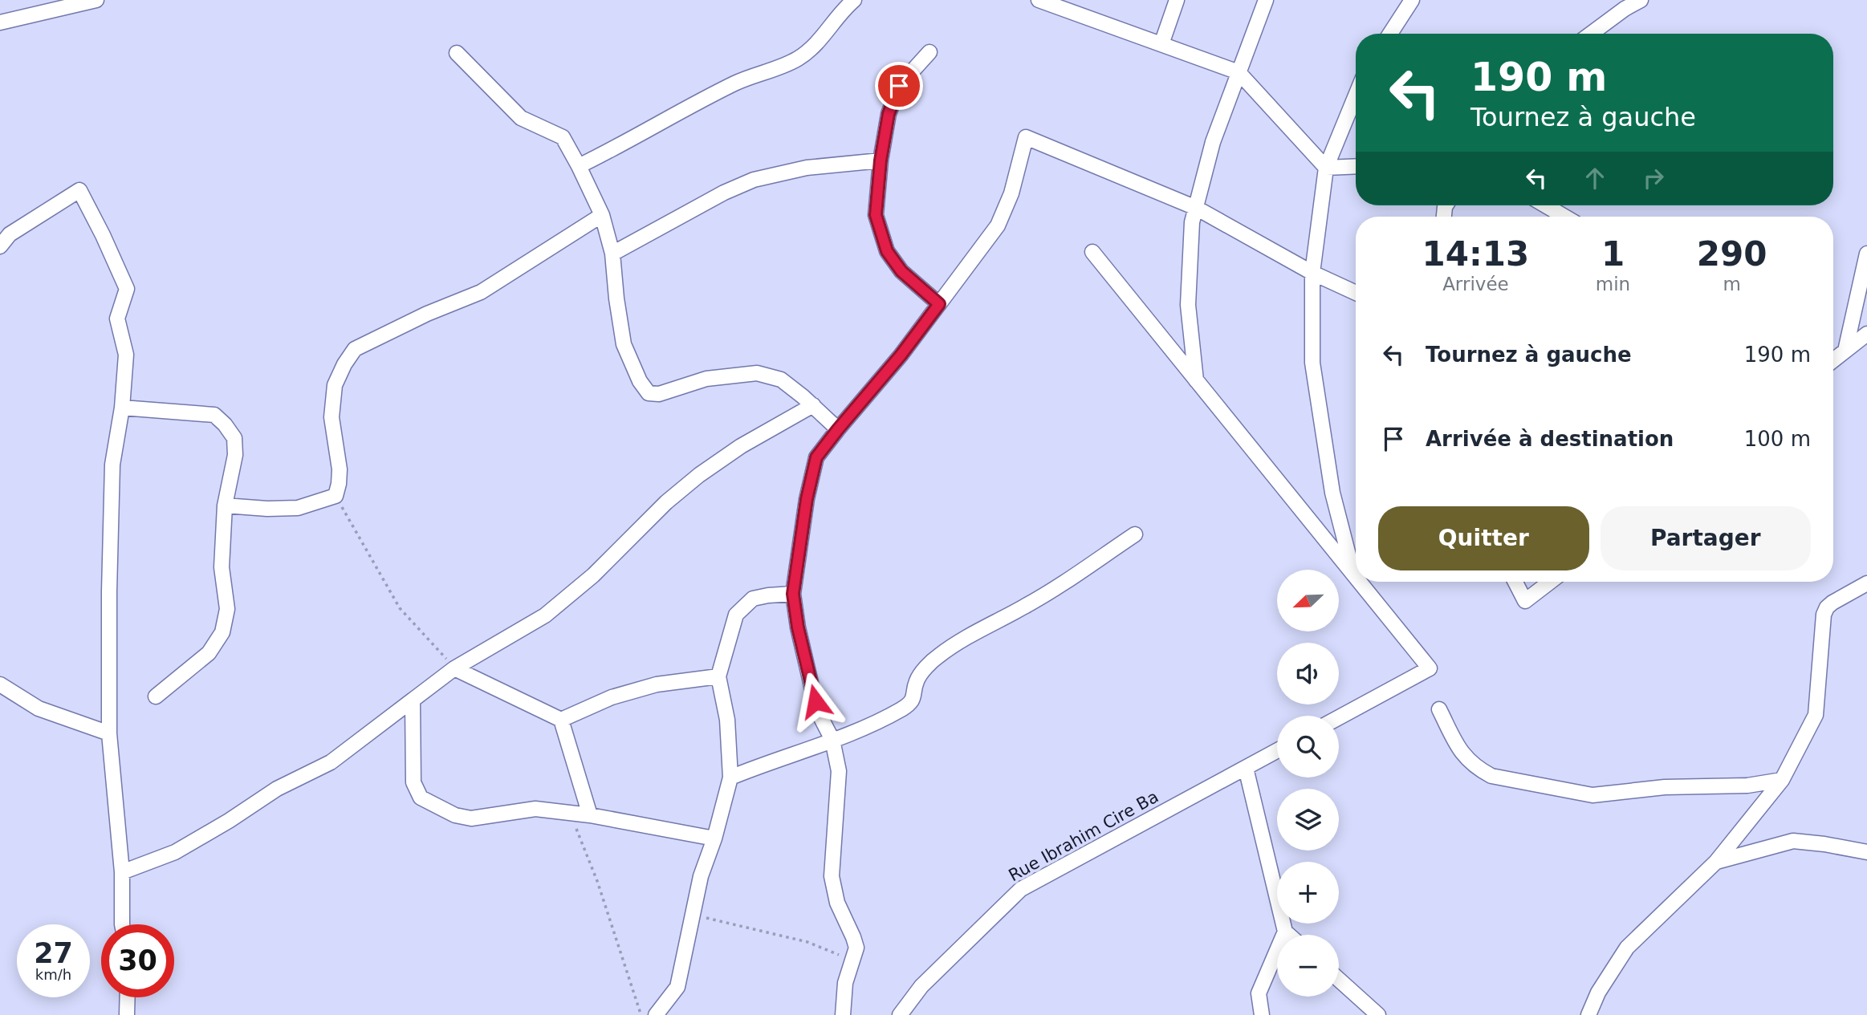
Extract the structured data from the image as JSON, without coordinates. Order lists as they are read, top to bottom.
{
  "streets": {
    "street": ["Rue Ibrahim Cire Ba"]
  },
  "north": "bottom left",
  "page": {
    "turn": ["190 m", "Tournez à gauche"],
    "eta": [
      "14:13",
      "Arrivée",
      "1",
      "min",
      "290",
      "m"
    ],
    "list": [
      {
        "name": "Tournez à gauche",
        "value": "190 m"
      },
      {
        "name": "Arrivée à destination",
        "value": "100 m"
      }
    ],
    "buttons": ["Quitter", "Partager"],
    "map_buttons": ["+", "−"],
    "speed": "27 km/h",
    "limit": "30"
  }
}
